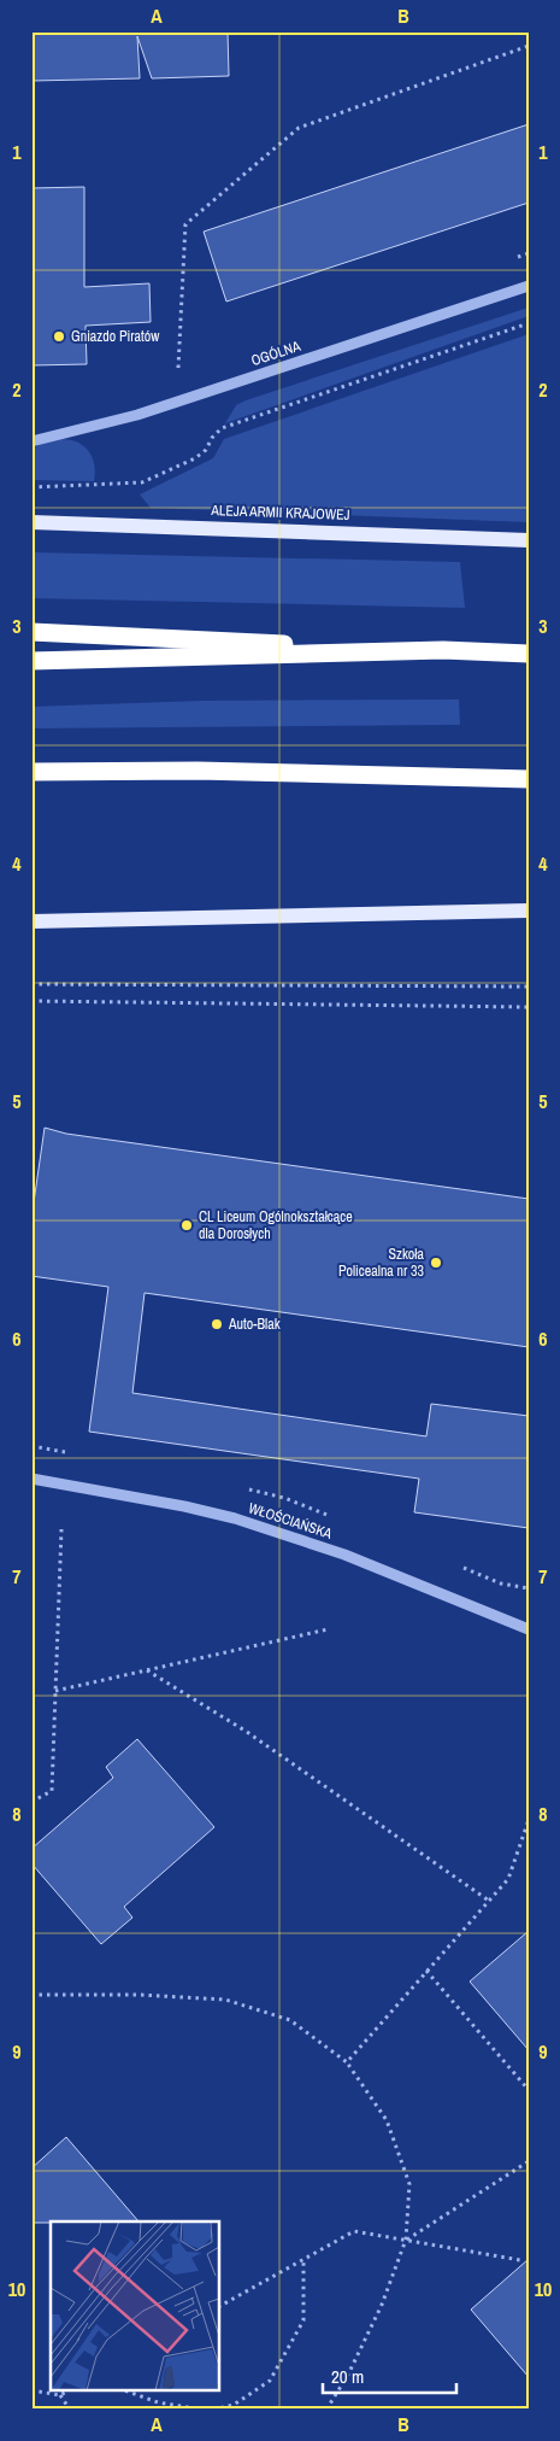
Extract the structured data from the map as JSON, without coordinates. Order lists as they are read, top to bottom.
{
  "streets": {
    "main road": ["ALEJA ARMII KRAJOWEJ"],
    "street": ["OGÓLNA", "WŁOŚCIAŃSKA"]
  },
  "places": [
    "Gniazdo Piratów",
    "CL Liceum Ogólnokształcące dla Dorosłych",
    "Szkoła Policealna nr 33",
    "Auto-Blak"
  ],
  "scale_bar": "20 m",
  "grid": {
    "columns": ["A", "B"],
    "rows": [
      "1",
      "2",
      "3",
      "4",
      "5",
      "6",
      "7",
      "8",
      "9",
      "10"
    ]
  }
}
